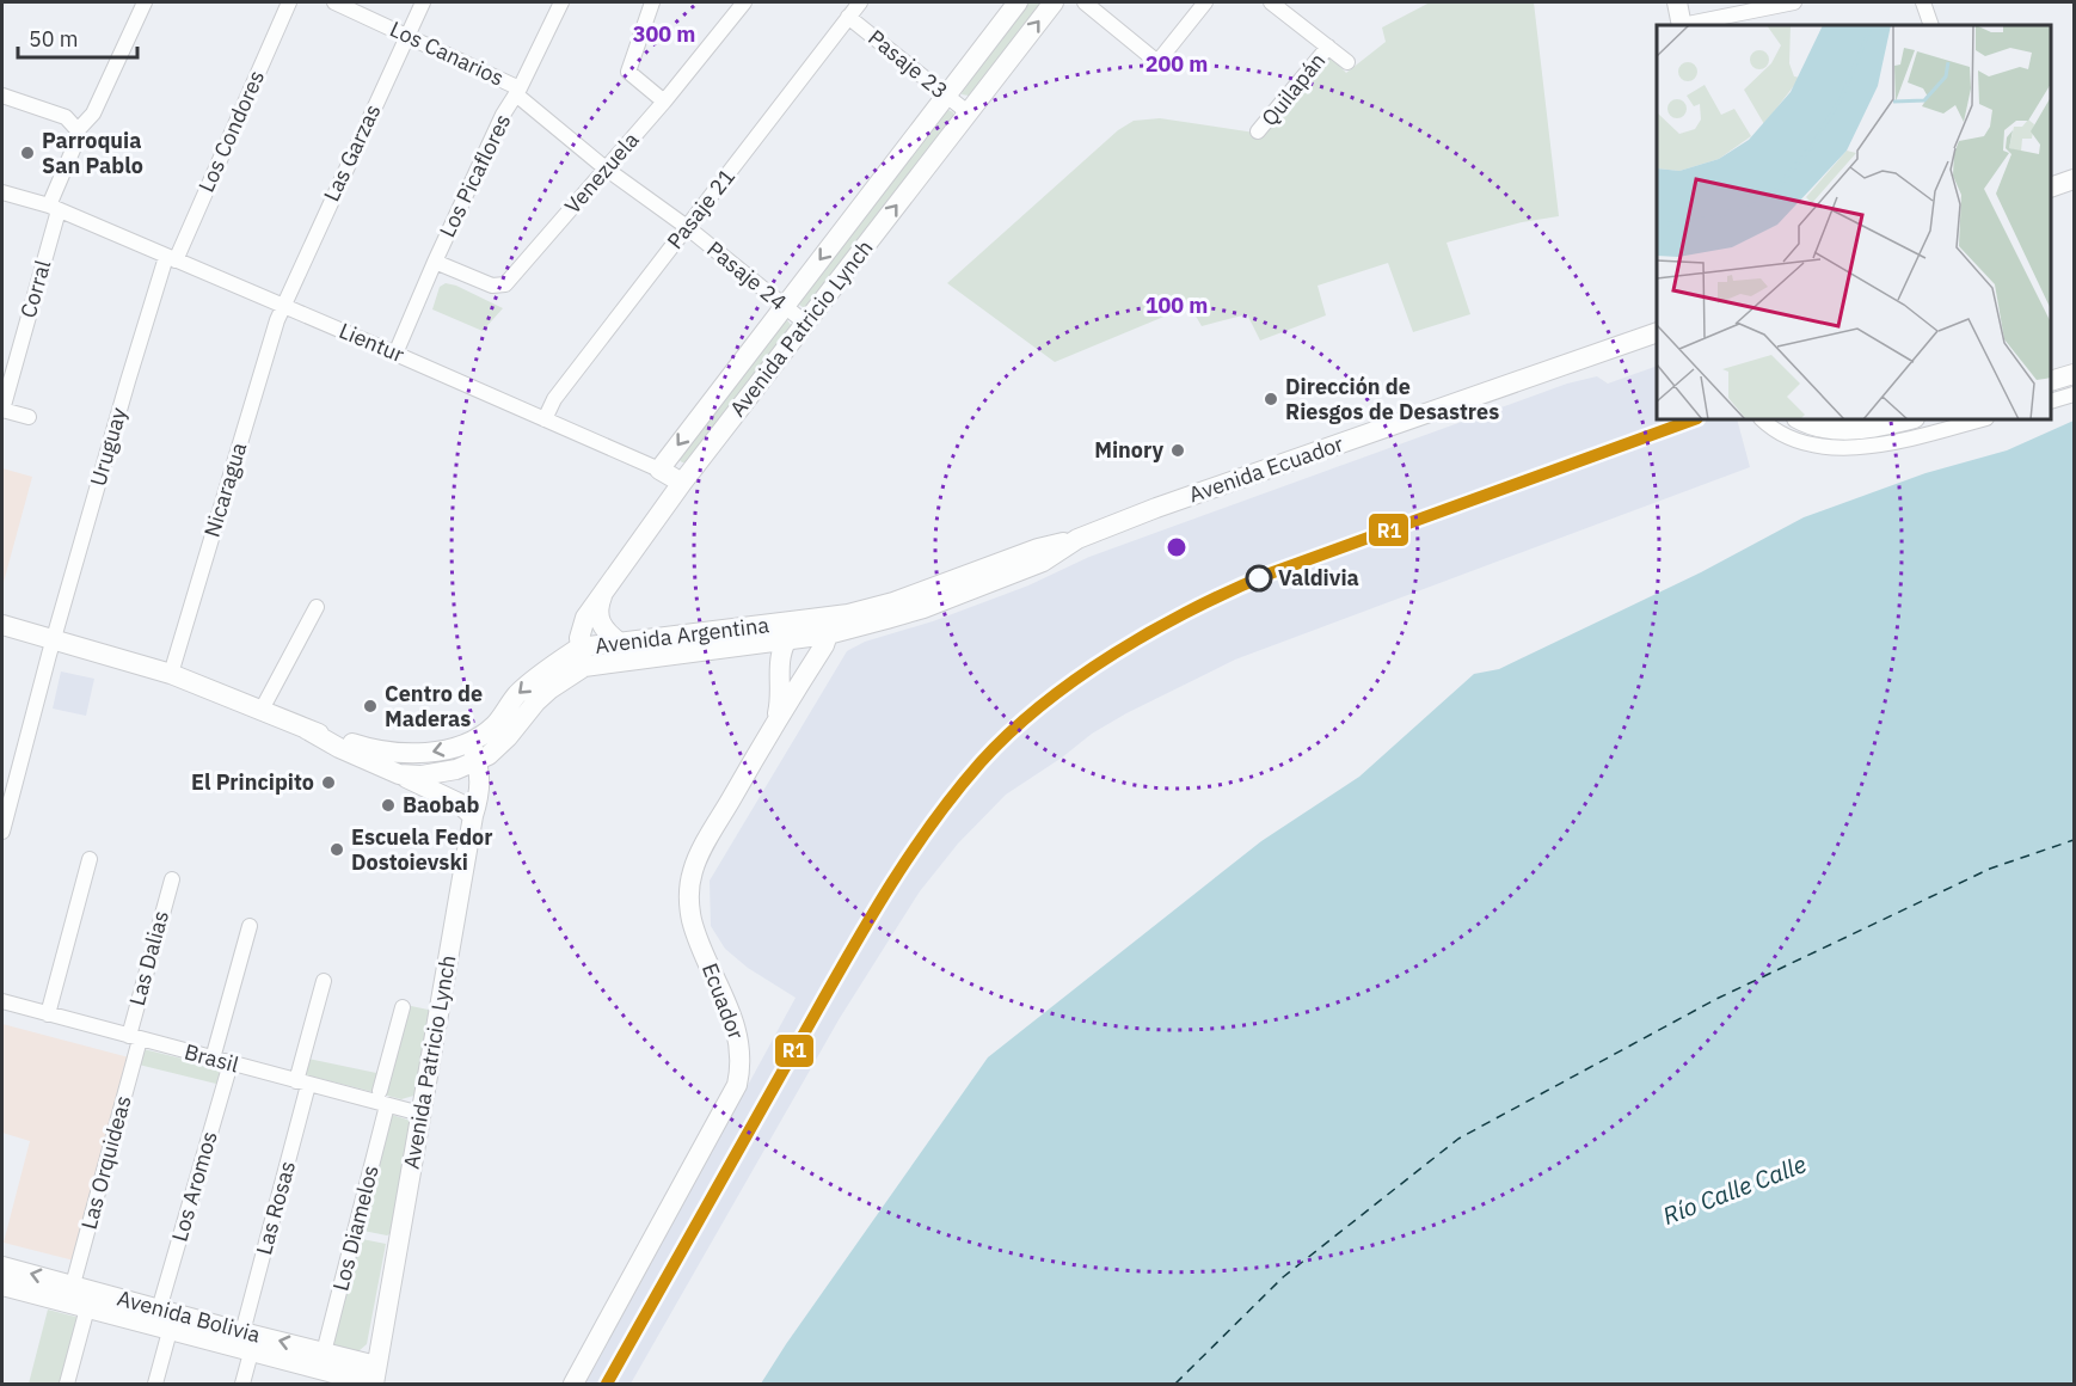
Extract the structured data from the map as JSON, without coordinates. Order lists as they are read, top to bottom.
{
  "streets": {
    "main road": [
      "Avenida Patricio Lynch",
      "Lientur",
      "Avenida Ecuador",
      "Avenida Argentina",
      "Ecuador",
      "Avenida Bolivia"
    ],
    "street": [
      "Los Canarios",
      "Pasaje 23",
      "Quilapán",
      "Los Condores",
      "Las Garzas",
      "Venezuela",
      "Los Picaflores",
      "Pasaje 21",
      "Pasaje 24",
      "Corral",
      "Uruguay",
      "Nicaragua",
      "Las Dalias",
      "Brasil",
      "Las Orquideas",
      "Los Aromos",
      "Las Rosas",
      "Los Diamelos"
    ]
  },
  "crossings": [
    ["Los Canarios", "Las Garzas"],
    ["Los Canarios", "Venezuela"],
    ["Los Canarios", "Los Picaflores"],
    ["Los Canarios", "Pasaje 24"],
    ["Pasaje 23", "Pasaje 21"],
    ["Pasaje 23", "Avenida Patricio Lynch"],
    ["Los Condores", "Lientur"],
    ["Los Condores", "Uruguay"],
    ["Las Garzas", "Lientur"],
    ["Las Garzas", "Nicaragua"],
    ["Venezuela", "Los Picaflores"],
    ["Venezuela", "Pasaje 24"],
    ["Los Picaflores", "Lientur"],
    ["Pasaje 21", "Pasaje 24"],
    ["Pasaje 21", "Lientur"],
    ["Pasaje 24", "Avenida Patricio Lynch"],
    ["Corral", "Lientur"],
    ["Avenida Patricio Lynch", "Lientur"],
    ["Avenida Patricio Lynch", "Avenida Argentina"],
    ["Avenida Patricio Lynch", "Brasil"],
    ["Avenida Patricio Lynch", "Avenida Bolivia"],
    ["Lientur", "Uruguay"],
    ["Lientur", "Nicaragua"],
    ["Uruguay", "Avenida Argentina"],
    ["Avenida Ecuador", "Ecuador"],
    ["Nicaragua", "Avenida Argentina"],
    ["Avenida Argentina", "Ecuador"],
    ["Las Dalias", "Brasil"],
    ["Las Dalias", "Las Orquideas"],
    ["Brasil", "Las Orquideas"],
    ["Brasil", "Los Aromos"],
    ["Brasil", "Las Rosas"],
    ["Brasil", "Los Diamelos"],
    ["Las Orquideas", "Avenida Bolivia"],
    ["Los Aromos", "Avenida Bolivia"],
    ["Las Rosas", "Avenida Bolivia"],
    ["Los Diamelos", "Avenida Bolivia"]
  ],
  "water": ["Río Calle Calle"],
  "places": [
    "Parroquia San Pablo",
    "Dirección de Riesgos de Desastres",
    "Minory",
    "Valdivia",
    "Centro de Maderas",
    "El Principito",
    "Baobab",
    "Escuela Fedor Dostoievski"
  ],
  "lines": ["transit line R1"],
  "scale_bar": "50 m",
  "rings": ["300 m", "200 m", "100 m"]
}
